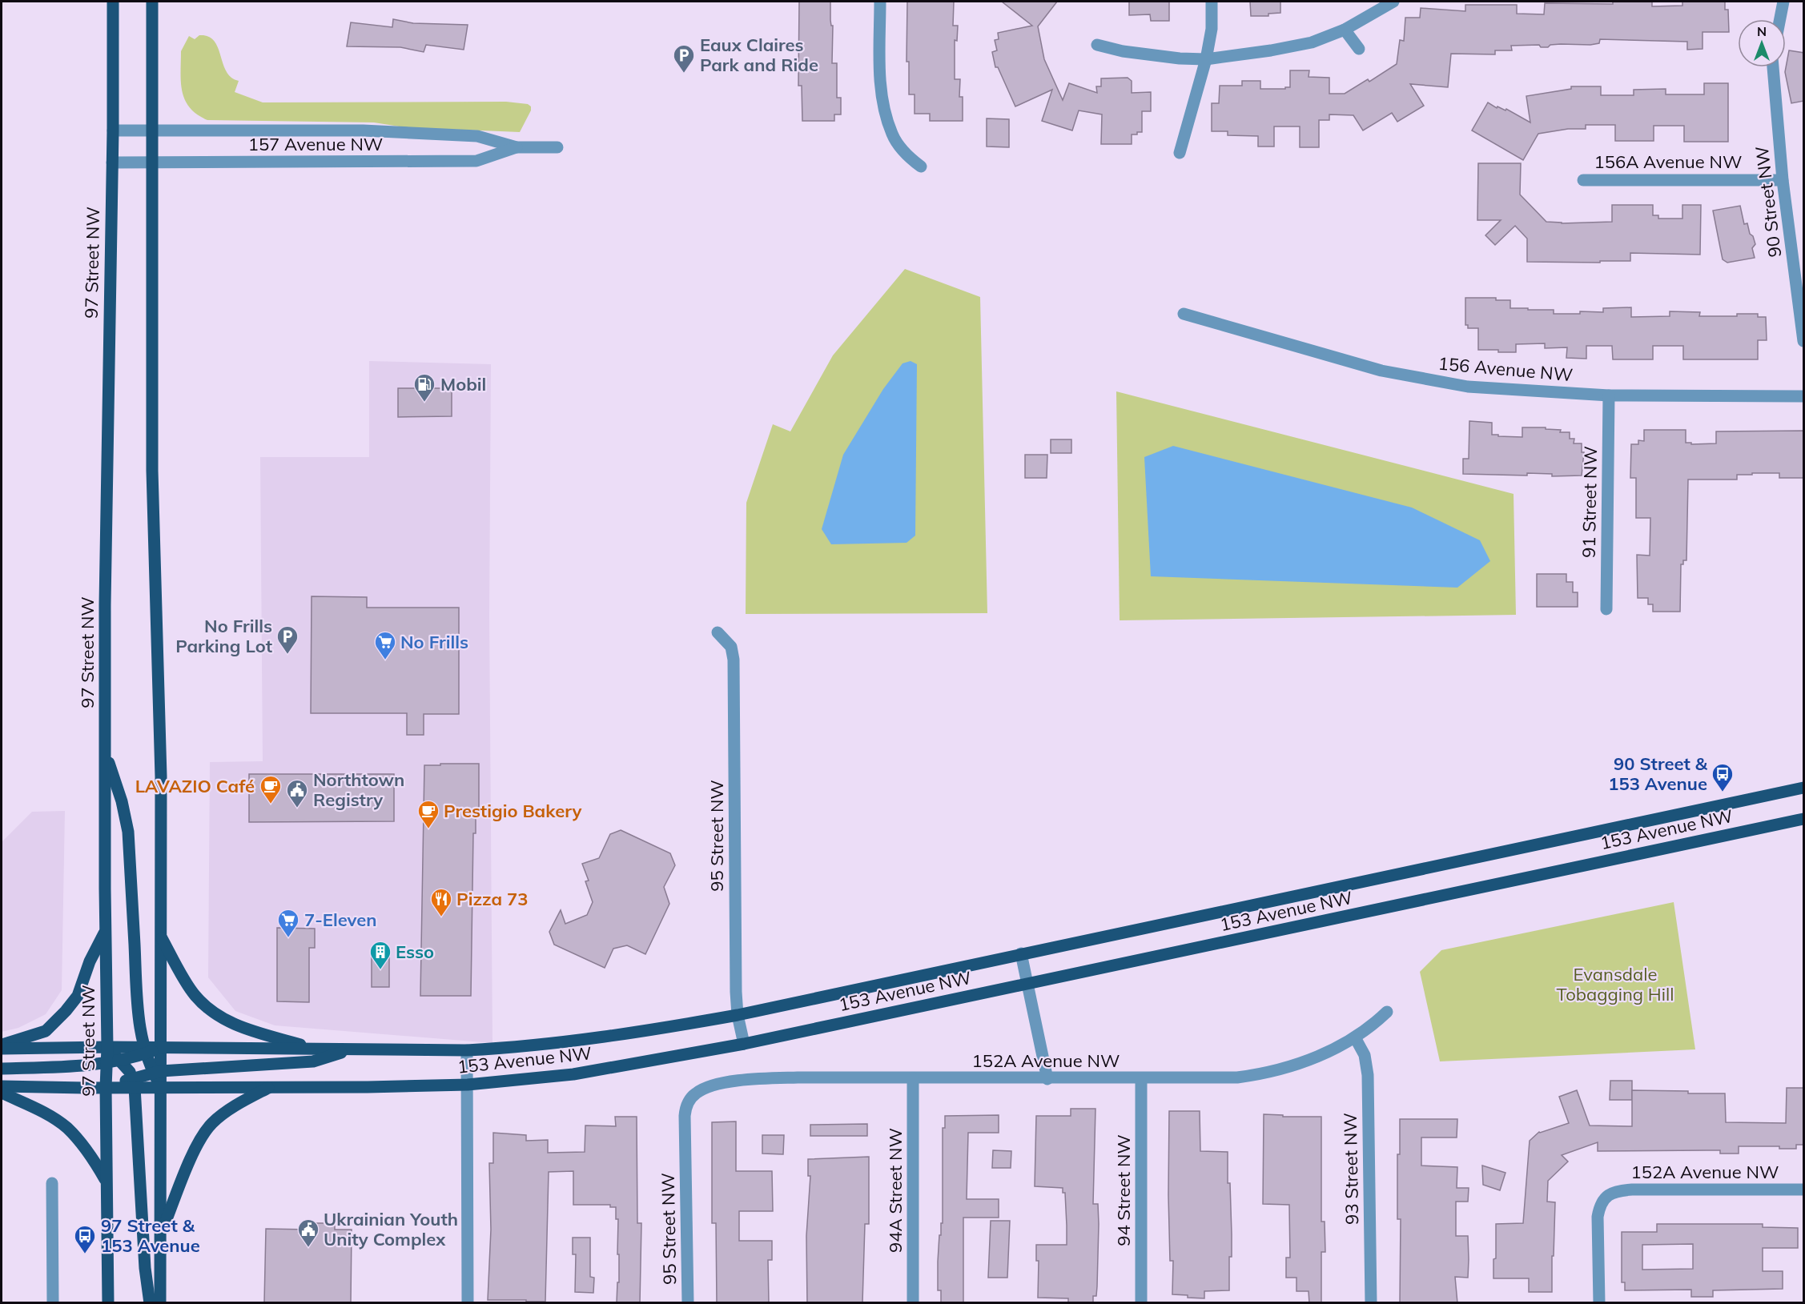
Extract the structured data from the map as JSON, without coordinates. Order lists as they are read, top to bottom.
{
  "streets": {
    "main road": ["97 Street NW", "153 Avenue NW"],
    "street": [
      "157 Avenue NW",
      "156A Avenue NW",
      "90 Street NW",
      "156 Avenue NW",
      "91 Street NW",
      "95 Street NW",
      "152A Avenue NW",
      "93 Street NW",
      "94A Street NW",
      "94 Street NW"
    ]
  },
  "crossings": [
    ["157 Avenue NW", "97 Street NW"],
    ["156A Avenue NW", "90 Street NW"],
    ["97 Street NW", "153 Avenue NW"],
    ["156 Avenue NW", "91 Street NW"],
    ["153 Avenue NW", "95 Street NW"],
    ["95 Street NW", "152A Avenue NW"],
    ["152A Avenue NW", "93 Street NW"],
    ["152A Avenue NW", "94A Street NW"],
    ["152A Avenue NW", "94 Street NW"]
  ],
  "parks": ["Evansdale Tobagging Hill"],
  "places": {
    "parking": ["Eaux Claires Park and Ride", "No Frills Parking Lot"],
    "fuel station": ["Mobil"],
    "supermarket": ["No Frills", "7-Eleven"],
    "bus stop": ["90 Street & 153 Avenue", "97 Street & 153 Avenue"],
    "cafe": ["LAVAZIO Café", "Prestigio Bakery"],
    "public building": ["Northtown Registry", "Ukrainian Youth Unity Complex"],
    "restaurant": ["Pizza 73"],
    "building": ["Esso"]
  },
  "north": "top"
}
